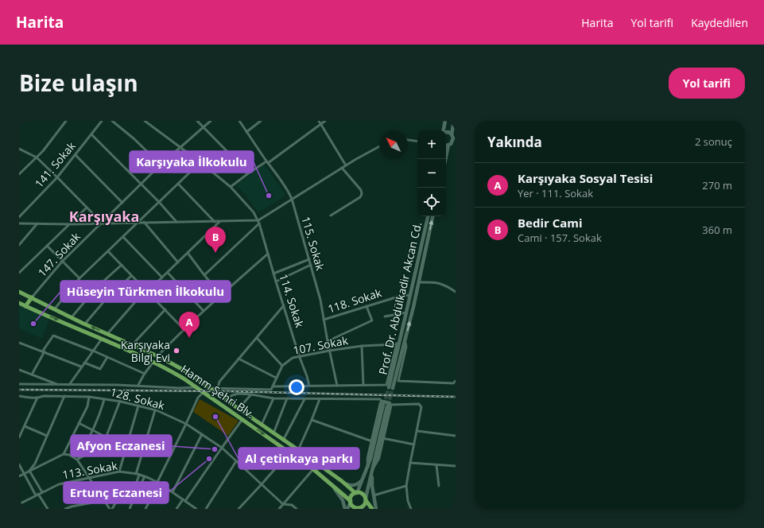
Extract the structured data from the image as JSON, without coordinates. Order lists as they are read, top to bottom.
{
  "streets": {
    "main road": ["Prof. Dr. Abdülkadir Akcan Cd.", "Hamm Şehri Blv."],
    "street": [
      "141. Sokak",
      "115. Sokak",
      "147. Sokak",
      "114. Sokak",
      "118. Sokak",
      "107. Sokak",
      "128. Sokak",
      "113. Sokak"
    ]
  },
  "crossings": [
    ["115. Sokak", "118. Sokak"],
    ["115. Sokak", "107. Sokak"],
    ["147. Sokak", "114. Sokak"],
    ["147. Sokak", "Hamm Şehri Blv."],
    ["Prof. Dr. Abdülkadir Akcan Cd.", "118. Sokak"],
    ["114. Sokak", "107. Sokak"]
  ],
  "districts": ["Karşıyaka"],
  "places": [
    "Karşıyaka İlkokulu",
    "Hüseyin Türkmen İlkokulu",
    "Karşıyaka Bilgi Evi",
    "Al çetinkaya parkı",
    "Afyon Eczanesi",
    "Ertunç Eczanesi"
  ],
  "north": "top left",
  "page": {
    "header": "Harita",
    "nav": ["Harita", "Yol tarifi", "Kaydedilen"],
    "title": "Bize ulaşın",
    "buttons": "Yol tarifi",
    "heading": ["Yakında", "2 sonuç"],
    "map_buttons": ["+", "−"],
    "list": [
      {
        "mark": "A",
        "name": "Karşıyaka Sosyal Tesisi",
        "note": "Yer · 111. Sokak",
        "value": "270 m"
      },
      {
        "mark": "B",
        "name": "Bedir Cami",
        "note": "Cami · 157. Sokak",
        "value": "360 m"
      }
    ],
    "pins": ["B", "A"]
  }
}
